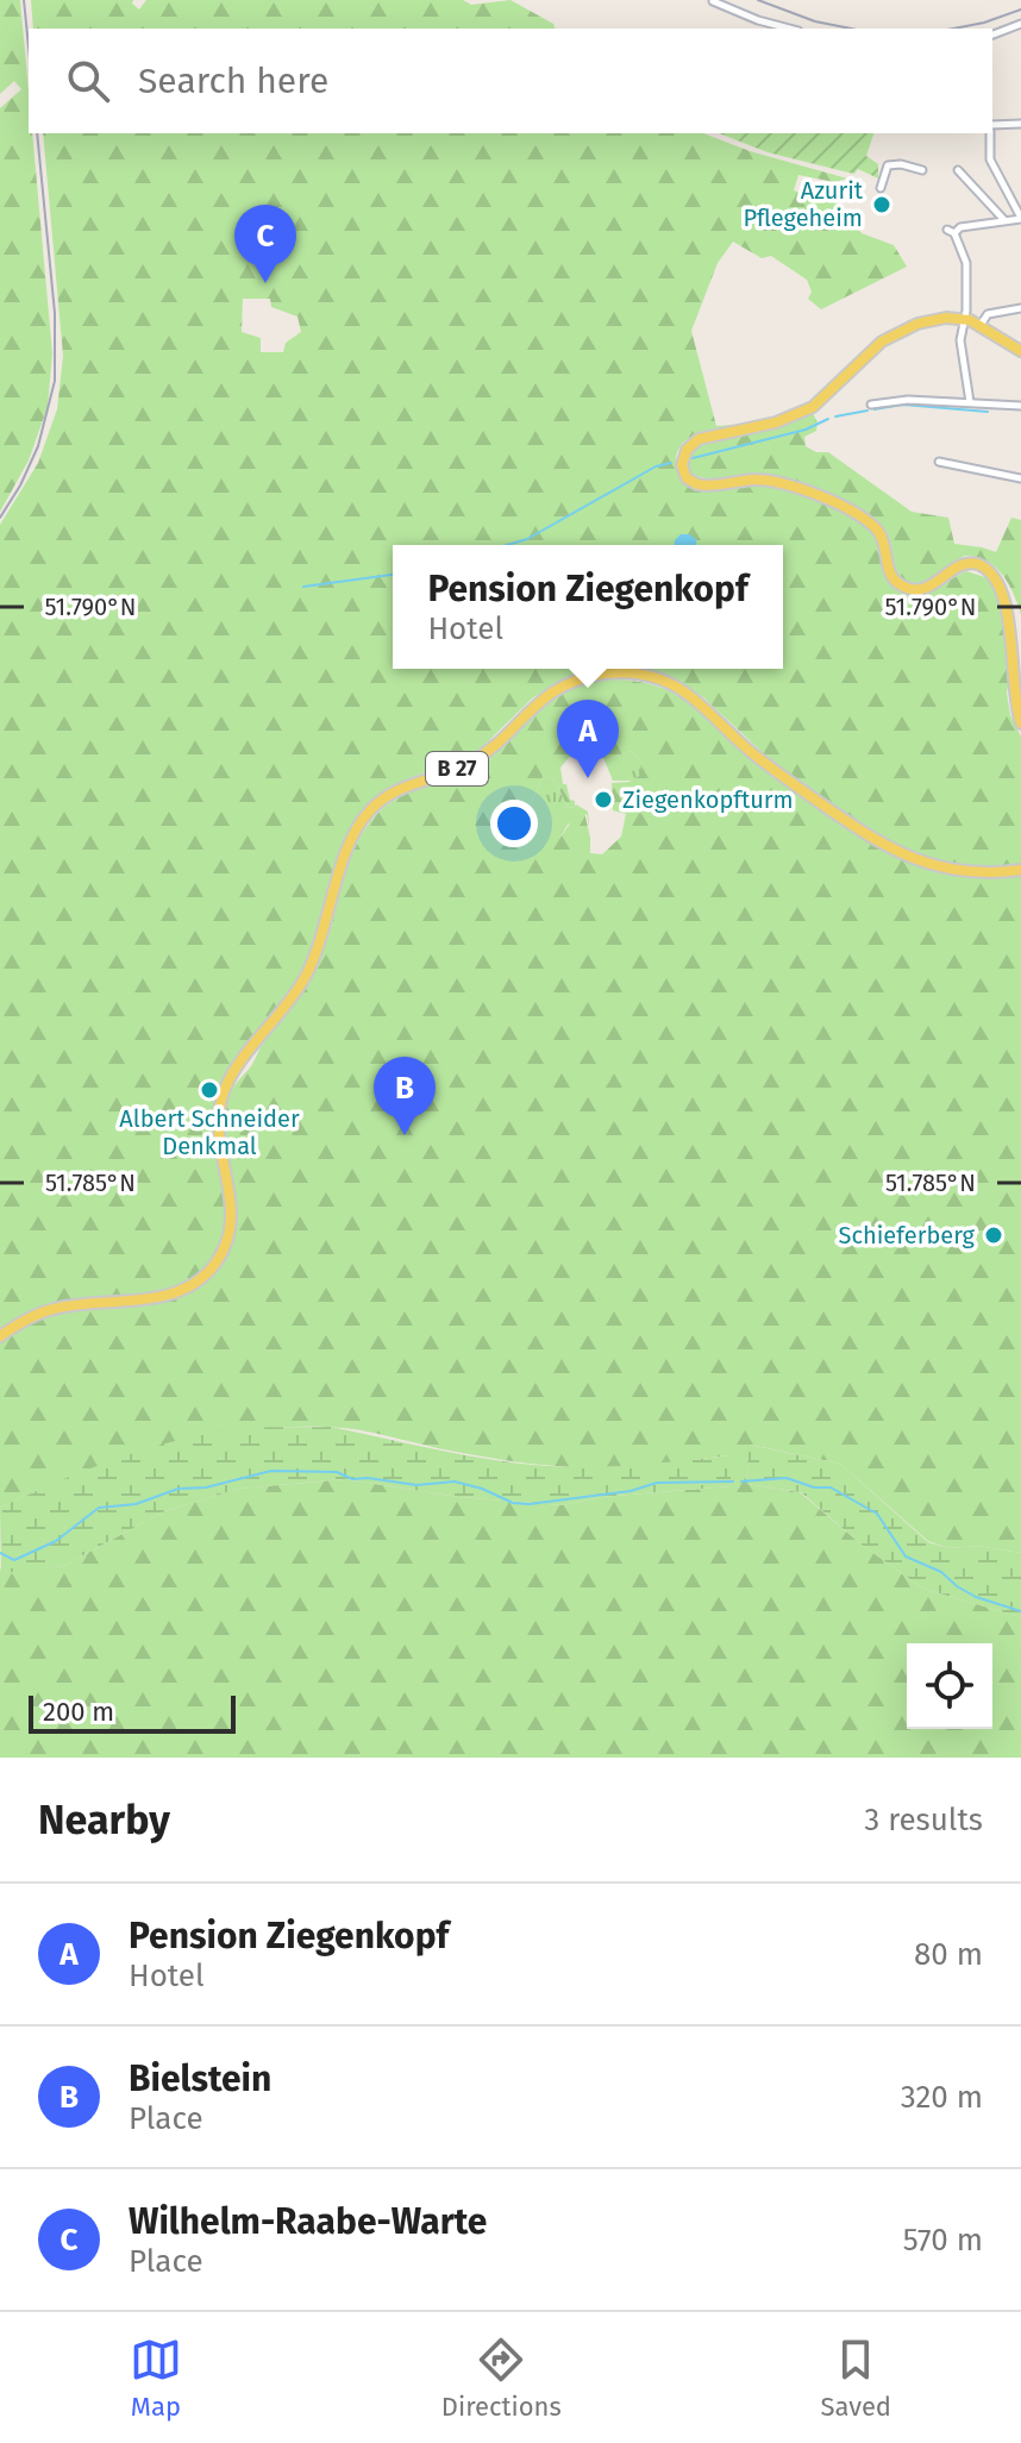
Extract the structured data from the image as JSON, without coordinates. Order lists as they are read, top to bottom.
{
  "streets": {
    "main road": ["B 27"]
  },
  "places": [
    "Azurit Pflegeheim",
    "Ziegenkopfturm",
    "Albert Schneider Denkmal",
    "Schieferberg"
  ],
  "scale_bar": "200 m",
  "page": {
    "search": "Search here",
    "pins": ["C", "A", "B"],
    "popup": ["Pension Ziegenkopf", "Hotel"],
    "scale": "200 m",
    "heading": ["Nearby", "3 results"],
    "list": [
      {
        "mark": "A",
        "name": "Pension Ziegenkopf",
        "note": "Hotel",
        "value": "80 m"
      },
      {
        "mark": "B",
        "name": "Bielstein",
        "note": "Place",
        "value": "320 m"
      },
      {
        "mark": "C",
        "name": "Wilhelm-Raabe-Warte",
        "note": "Place",
        "value": "570 m"
      }
    ],
    "nav": ["Map", "Directions", "Saved"]
  },
  "coordinates": ["51.790°N", "51.785°N"]
}
